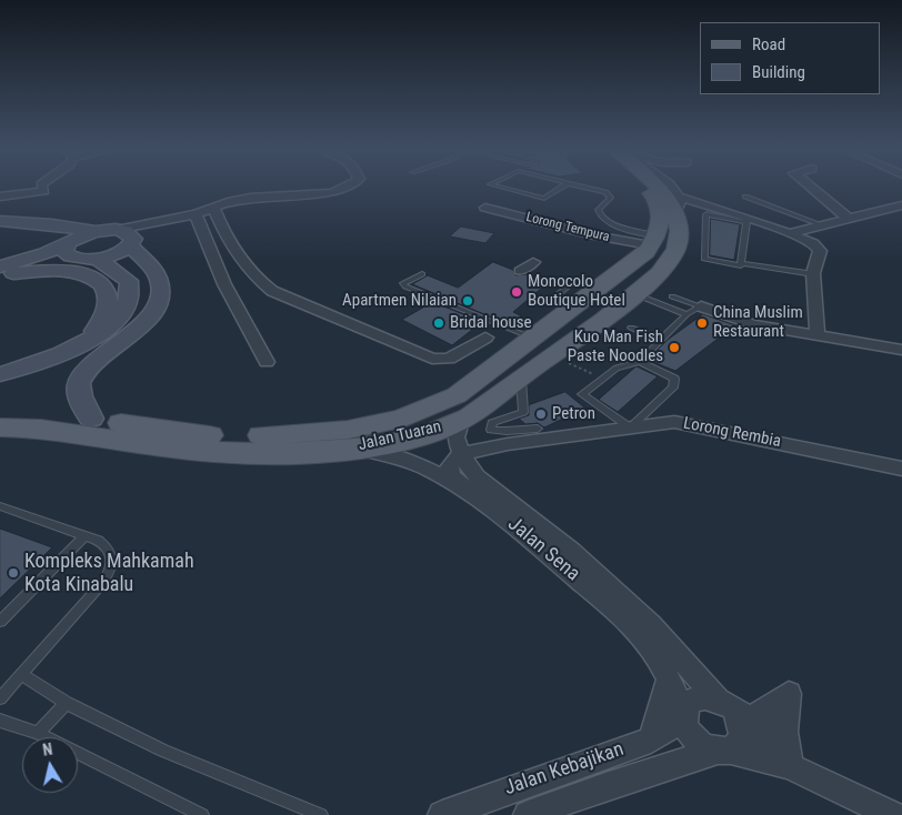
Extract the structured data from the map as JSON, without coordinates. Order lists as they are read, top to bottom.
{
  "streets": {
    "main road": ["Jalan Tuaran"],
    "street": [
      "Lorong Tempura",
      "Lorong Rembia",
      "Jalan Sena",
      "Jalan Kebajikan"
    ]
  },
  "crossings": [
    ["Lorong Tempura", "Jalan Tuaran"],
    ["Lorong Rembia", "Jalan Sena"],
    ["Jalan Tuaran", "Jalan Sena"],
    ["Jalan Sena", "Jalan Kebajikan"]
  ],
  "places": [
    "Monocolo Boutique Hotel",
    "Apartmen Nilaian",
    "Bridal house",
    "China Muslim Restaurant",
    "Kuo Man Fish Paste Noodles",
    "Petron",
    "Kompleks Mahkamah Kota Kinabalu"
  ],
  "legend": ["Road", "Building"],
  "north": "top"
}
